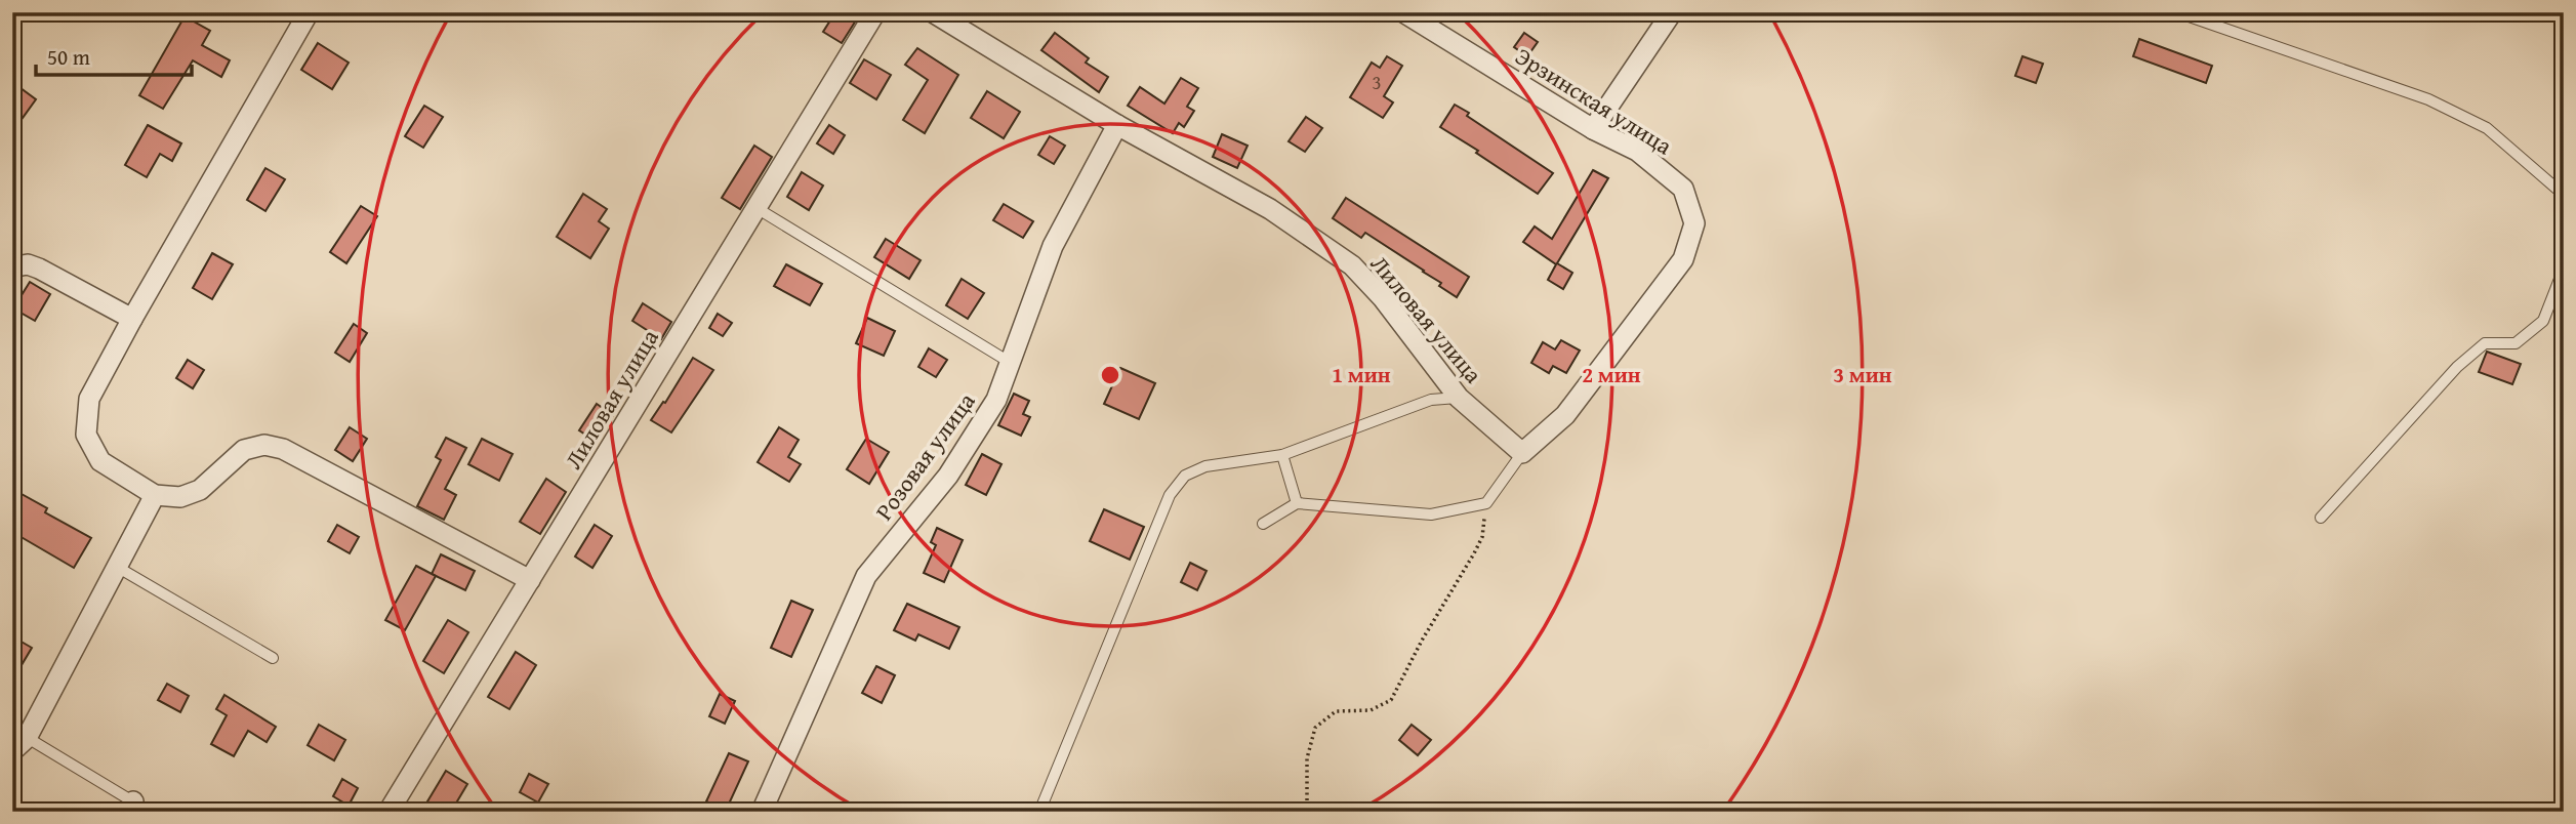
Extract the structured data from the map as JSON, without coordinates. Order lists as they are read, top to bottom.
{
  "streets": {
    "street": ["Эрзинская улица", "Лиловая улица", "Розовая улица"]
  },
  "crossings": [
    ["Эрзинская улица", "Лиловая улица"],
    ["Лиловая улица", "Розовая улица"]
  ],
  "house_numbers": ["3"],
  "scale_bar": "50 m",
  "rings": ["1 мин", "2 мин", "3 мин"]
}
